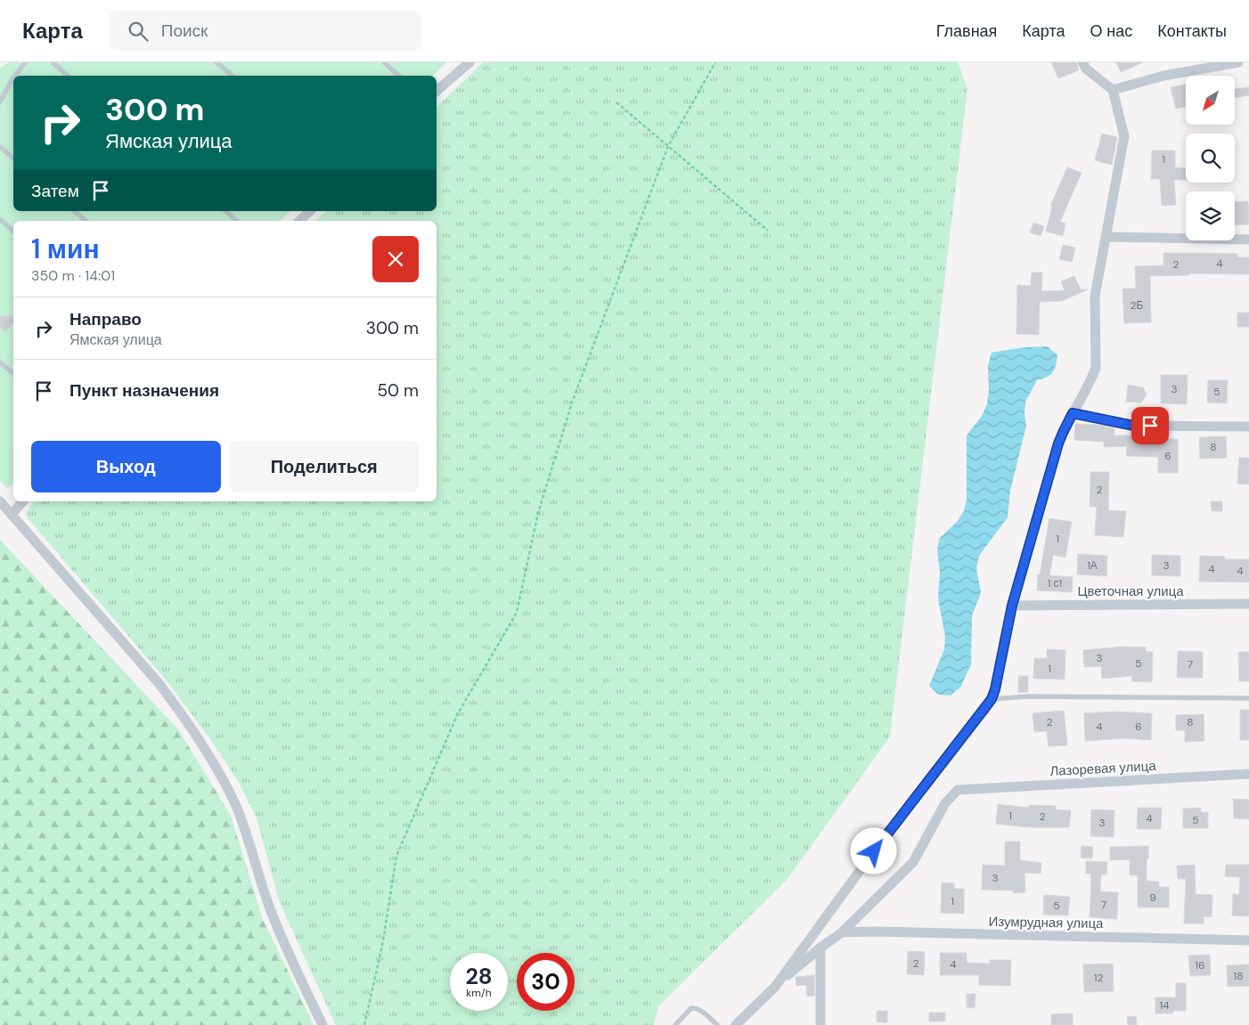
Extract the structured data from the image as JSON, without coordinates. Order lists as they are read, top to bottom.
{
  "streets": {
    "street": ["Цветочная улица", "Лазоревая улица", "Изумрудная улица"]
  },
  "crossings": [
    ["Лазоревая улица", "Изумрудная улица"]
  ],
  "house_numbers": [
    "1",
    "4",
    "2",
    "2Б",
    "3",
    "5",
    "8",
    "6",
    "2",
    "1",
    "1А",
    "3",
    "4",
    "4",
    "1 с1",
    "3",
    "5",
    "7",
    "1",
    "2",
    "8",
    "4",
    "6",
    "1",
    "2",
    "4",
    "5",
    "3",
    "3",
    "9",
    "1",
    "7",
    "5",
    "2",
    "4",
    "16",
    "18",
    "12",
    "14"
  ],
  "north": "bottom left",
  "page": {
    "header": "Карта",
    "search": "Поиск",
    "nav": [
      "Главная",
      "Карта",
      "О нас",
      "Контакты"
    ],
    "turn": ["300 m", "Ямская улица"],
    "then": "Затем",
    "heading": ["1 мин", "350 m · 14:01"],
    "list": [
      {
        "name": "Направо",
        "note": "Ямская улица",
        "value": "300 m"
      },
      {
        "name": "Пункт назначения",
        "value": "50 m"
      }
    ],
    "buttons": ["Выход", "Поделиться"],
    "speed": "28 km/h",
    "limit": "30"
  }
}
